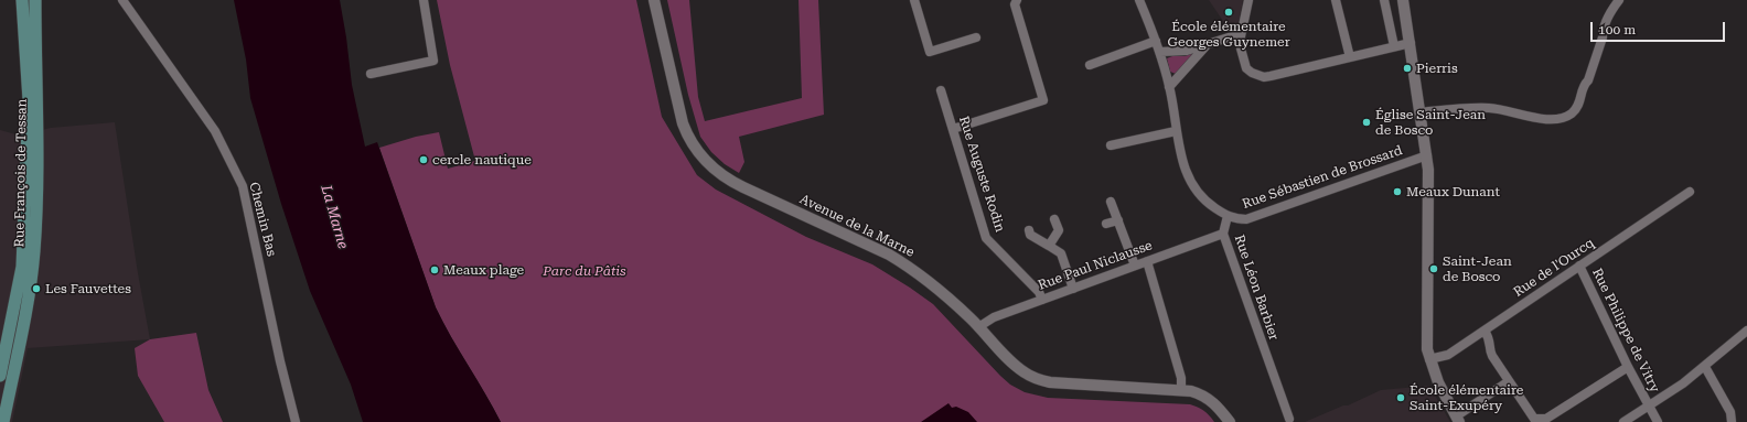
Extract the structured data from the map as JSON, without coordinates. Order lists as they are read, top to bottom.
{
  "streets": {
    "main road": ["Rue François de Tessan"],
    "street": [
      "Rue Auguste Rodin",
      "Rue Sébastien de Brossard",
      "Chemin Bas",
      "Avenue de la Marne",
      "Rue Paul Niclausse",
      "Rue de l'Ourcq",
      "Rue Léon Barbier",
      "Rue Philippe de Vitry"
    ]
  },
  "crossings": [
    ["Rue Auguste Rodin", "Rue Paul Niclausse"],
    ["Rue Sébastien de Brossard", "Rue Léon Barbier"],
    ["Avenue de la Marne", "Rue Paul Niclausse"],
    ["Rue Paul Niclausse", "Rue Léon Barbier"],
    ["Rue de l'Ourcq", "Rue Philippe de Vitry"]
  ],
  "water": ["La Marne"],
  "parks": ["Parc du Pâtis"],
  "places": [
    "École élémentaire Georges Guynemer",
    "Pierris",
    "Église Saint-Jean de Bosco",
    "cercle nautique",
    "Meaux Dunant",
    "Saint-Jean de Bosco",
    "Meaux plage",
    "Les Fauvettes",
    "École élémentaire Saint-Exupéry"
  ],
  "scale_bar": "100 m"
}
